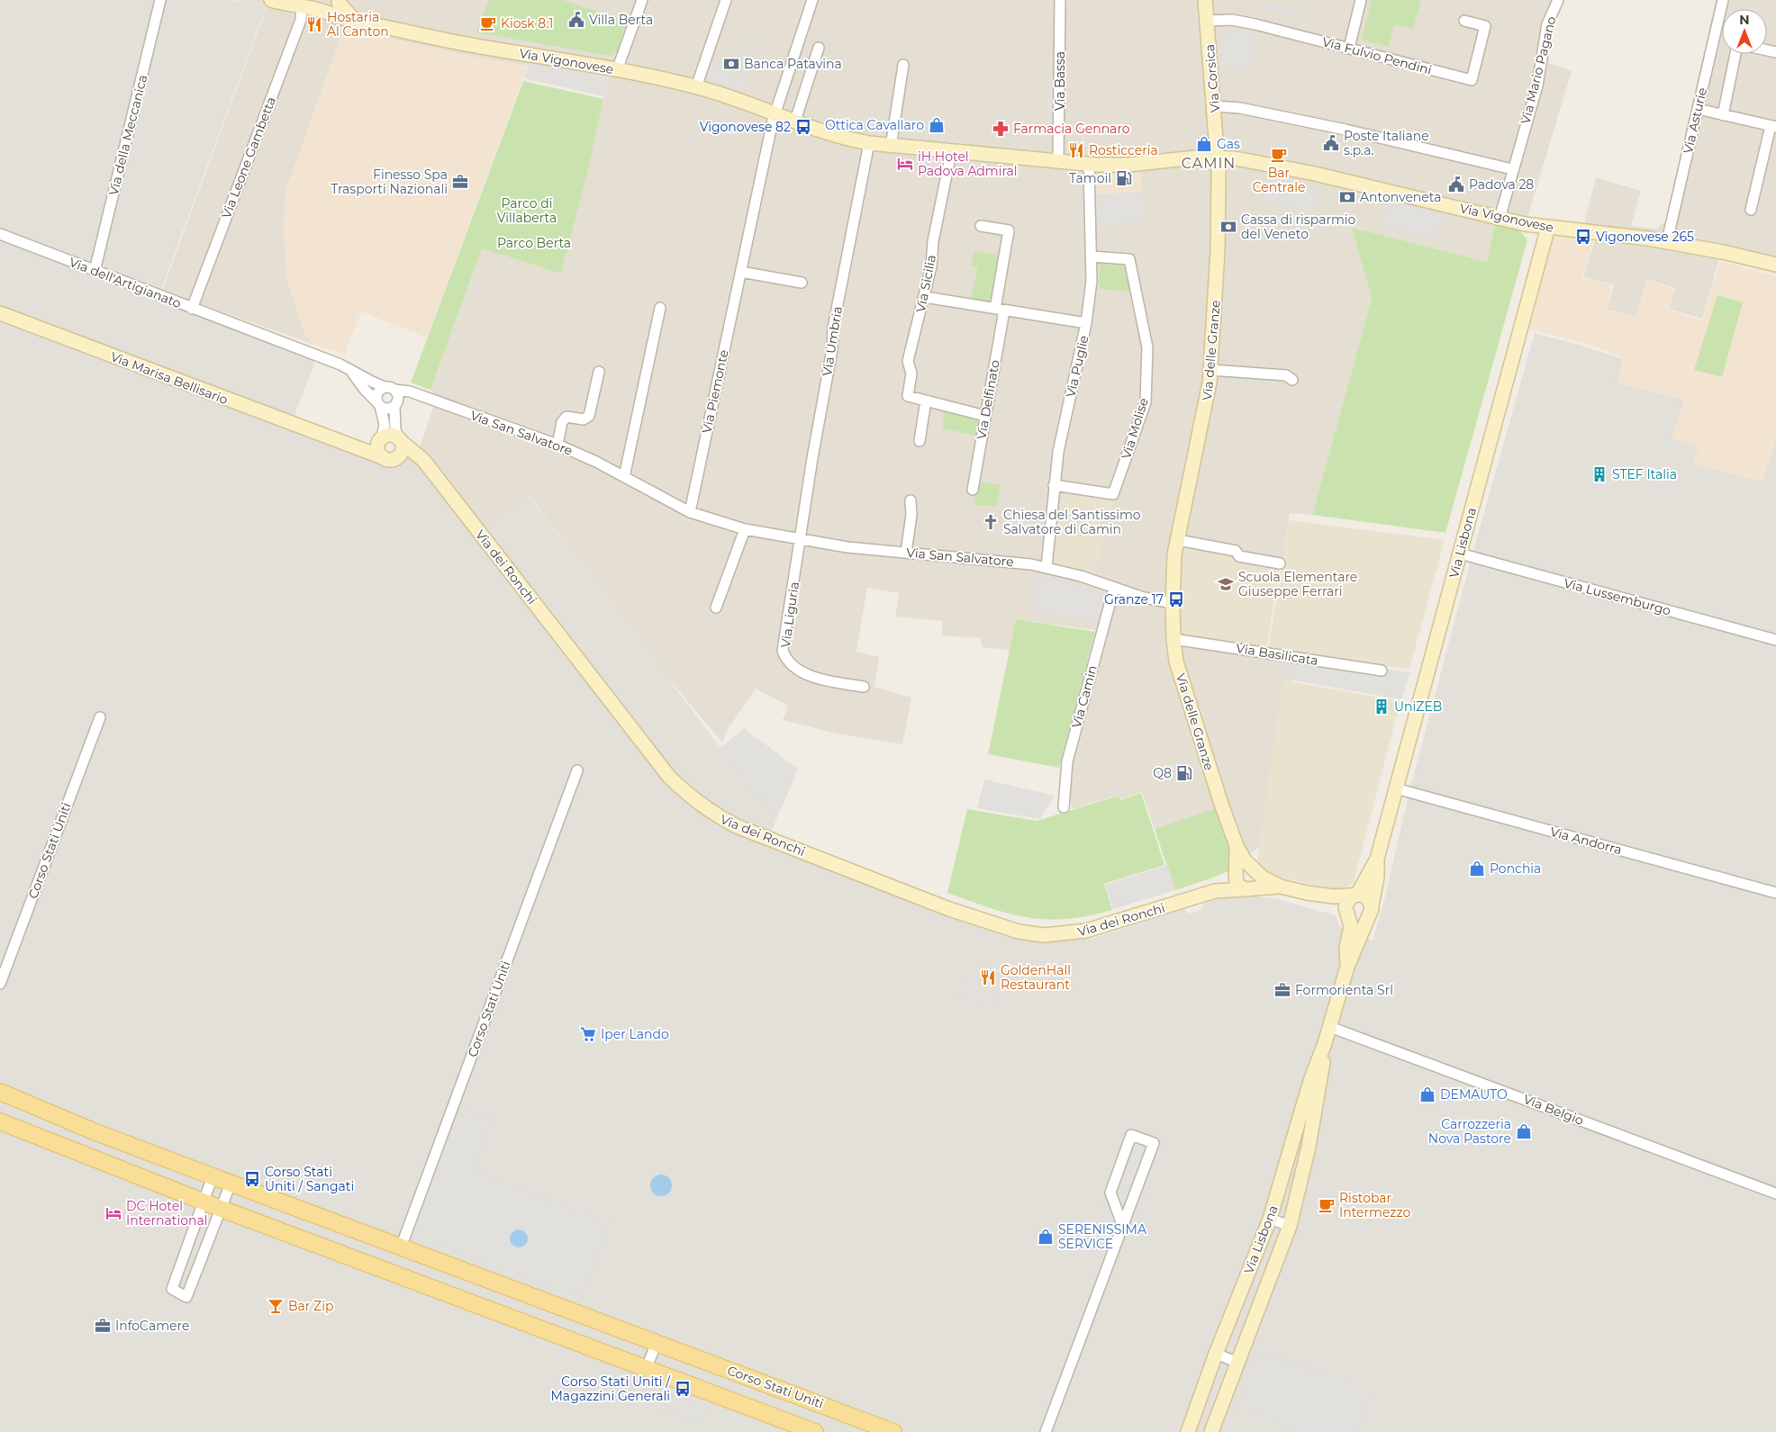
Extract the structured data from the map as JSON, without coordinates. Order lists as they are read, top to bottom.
{
  "streets": {
    "main road": ["Corso Stati Uniti"],
    "street": [
      "Via Fulvio Pendini",
      "Via Vigonovese",
      "Via Mario Pagano",
      "Via Corsica",
      "Via Bassa",
      "Via Asturie",
      "Via della Meccanica",
      "Via Leone Gambetta",
      "Via dell'Artigianato",
      "Via Sicilia",
      "Via Umbria",
      "Via delle Granze",
      "Via Puglie",
      "Via Marisa Bellisario",
      "Via Piemonte",
      "Via Delfinato",
      "Via Molise",
      "Via San Salvatore",
      "Via Lisbona",
      "Via dei Ronchi",
      "Via Lussemburgo",
      "Via Liguria",
      "Via Basilicata",
      "Via Camin",
      "Via Andorra",
      "Via Belgio"
    ]
  },
  "crossings": [
    ["Via Fulvio Pendini", "Via Corsica"],
    ["Via Vigonovese", "Via Mario Pagano"],
    ["Via Vigonovese", "Via Corsica"],
    ["Via Vigonovese", "Via Bassa"],
    ["Via Vigonovese", "Via Asturie"],
    ["Via Vigonovese", "Via Leone Gambetta"],
    ["Via Vigonovese", "Via Sicilia"],
    ["Via Vigonovese", "Via Umbria"],
    ["Via Vigonovese", "Via delle Granze"],
    ["Via Vigonovese", "Via Puglie"],
    ["Via Vigonovese", "Via Piemonte"],
    ["Via Vigonovese", "Via Lisbona"],
    ["Via Corsica", "Via delle Granze"],
    ["Via della Meccanica", "Via dell'Artigianato"],
    ["Via Leone Gambetta", "Via dell'Artigianato"],
    ["Via dell'Artigianato", "Via San Salvatore"],
    ["Via Sicilia", "Via Delfinato"],
    ["Via Umbria", "Via San Salvatore"],
    ["Via Umbria", "Via Liguria"],
    ["Via delle Granze", "Via San Salvatore"],
    ["Via delle Granze", "Via Lisbona"],
    ["Via delle Granze", "Via dei Ronchi"],
    ["Via delle Granze", "Via Basilicata"],
    ["Via Puglie", "Via Molise"],
    ["Via Puglie", "Via San Salvatore"],
    ["Via Marisa Bellisario", "Via dei Ronchi"],
    ["Via Piemonte", "Via San Salvatore"],
    ["Via San Salvatore", "Via Liguria"],
    ["Via San Salvatore", "Via Camin"],
    ["Via Lisbona", "Via Lussemburgo"],
    ["Via Lisbona", "Via Andorra"],
    ["Via Lisbona", "Via Belgio"]
  ],
  "districts": ["CAMIN"],
  "parks": ["Parco di Villaberta", "Parco Berta"],
  "places": {
    "public building": ["Villa Berta", "Poste Italiane s.p.a.", "Padova 28"],
    "cafe": ["Kiosk 8.1", "Bar Centrale", "Ristobar Intermezzo"],
    "restaurant": ["Hostaria Al Canton", "Rosticceria", "GoldenHall Restaurant"],
    "bank": ["Banca Patavina", "Antonveneta", "Cassa di risparmio del Veneto"],
    "shop": [
      "Ottica Cavallaro",
      "Gas",
      "Ponchia",
      "DEMAUTO",
      "Carrozzeria Nova Pastore",
      "SERENISSIMA SERVICE"
    ],
    "bus stop": [
      "Vigonovese 82",
      "Vigonovese 265",
      "Granze 17",
      "Corso Stati Uniti / Sangati",
      "Corso Stati Uniti / Magazzini Generali"
    ],
    "pharmacy": ["Farmacia Gennaro"],
    "hotel": ["iH Hotel Padova Admiral", "DC Hotel International"],
    "fuel station": ["Tamoil", "Q8"],
    "office": ["Finesso Spa Trasporti Nazionali", "Formorienta Srl", "InfoCamere"],
    "building": ["STEF Italia", "UniZEB"],
    "church": ["Chiesa del Santissimo Salvatore di Camin"],
    "school or university": ["Scuola Elementare Giuseppe Ferrari"],
    "supermarket": ["Iper Lando"],
    "bar": ["Bar Zip"]
  },
  "north": "top"
}
